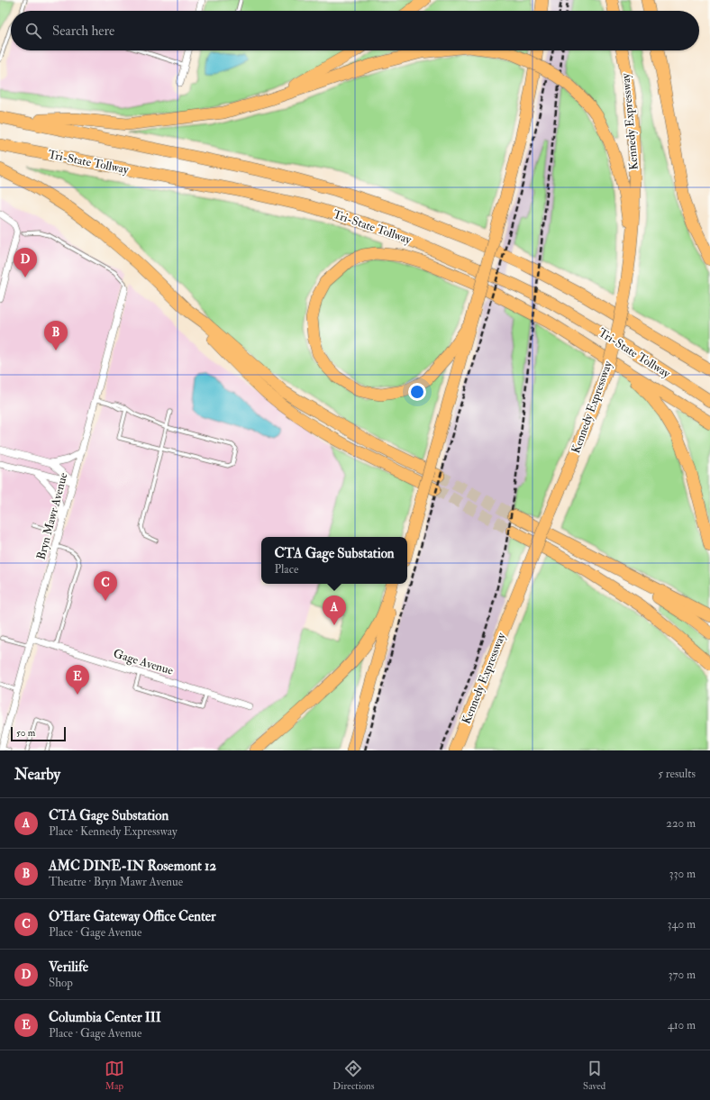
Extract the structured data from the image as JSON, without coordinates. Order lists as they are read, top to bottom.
{
  "streets": {
    "highway": ["Kennedy Expressway", "Tri-State Tollway"],
    "street": ["Bryn Mawr Avenue", "Gage Avenue"]
  },
  "crossings": [
    ["Bryn Mawr Avenue", "Gage Avenue"]
  ],
  "scale_bar": "50 m",
  "page": {
    "search": "Search here",
    "pins": [
      "D",
      "B",
      "C",
      "A",
      "E"
    ],
    "popup": ["CTA Gage Substation", "Place"],
    "scale": "50 m",
    "heading": ["Nearby", "5 results"],
    "list": [
      {
        "mark": "A",
        "name": "CTA Gage Substation",
        "note": "Place · Kennedy Expressway",
        "value": "220 m"
      },
      {
        "mark": "B",
        "name": "AMC DINE-IN Rosemont 12",
        "note": "Theatre · Bryn Mawr Avenue",
        "value": "330 m"
      },
      {
        "mark": "C",
        "name": "O’Hare Gateway Office Center",
        "note": "Place · Gage Avenue",
        "value": "340 m"
      },
      {
        "mark": "D",
        "name": "Verilife",
        "note": "Shop",
        "value": "370 m"
      },
      {
        "mark": "E",
        "name": "Columbia Center III",
        "note": "Place · Gage Avenue",
        "value": "410 m"
      }
    ],
    "nav": ["Map", "Directions", "Saved"]
  }
}
